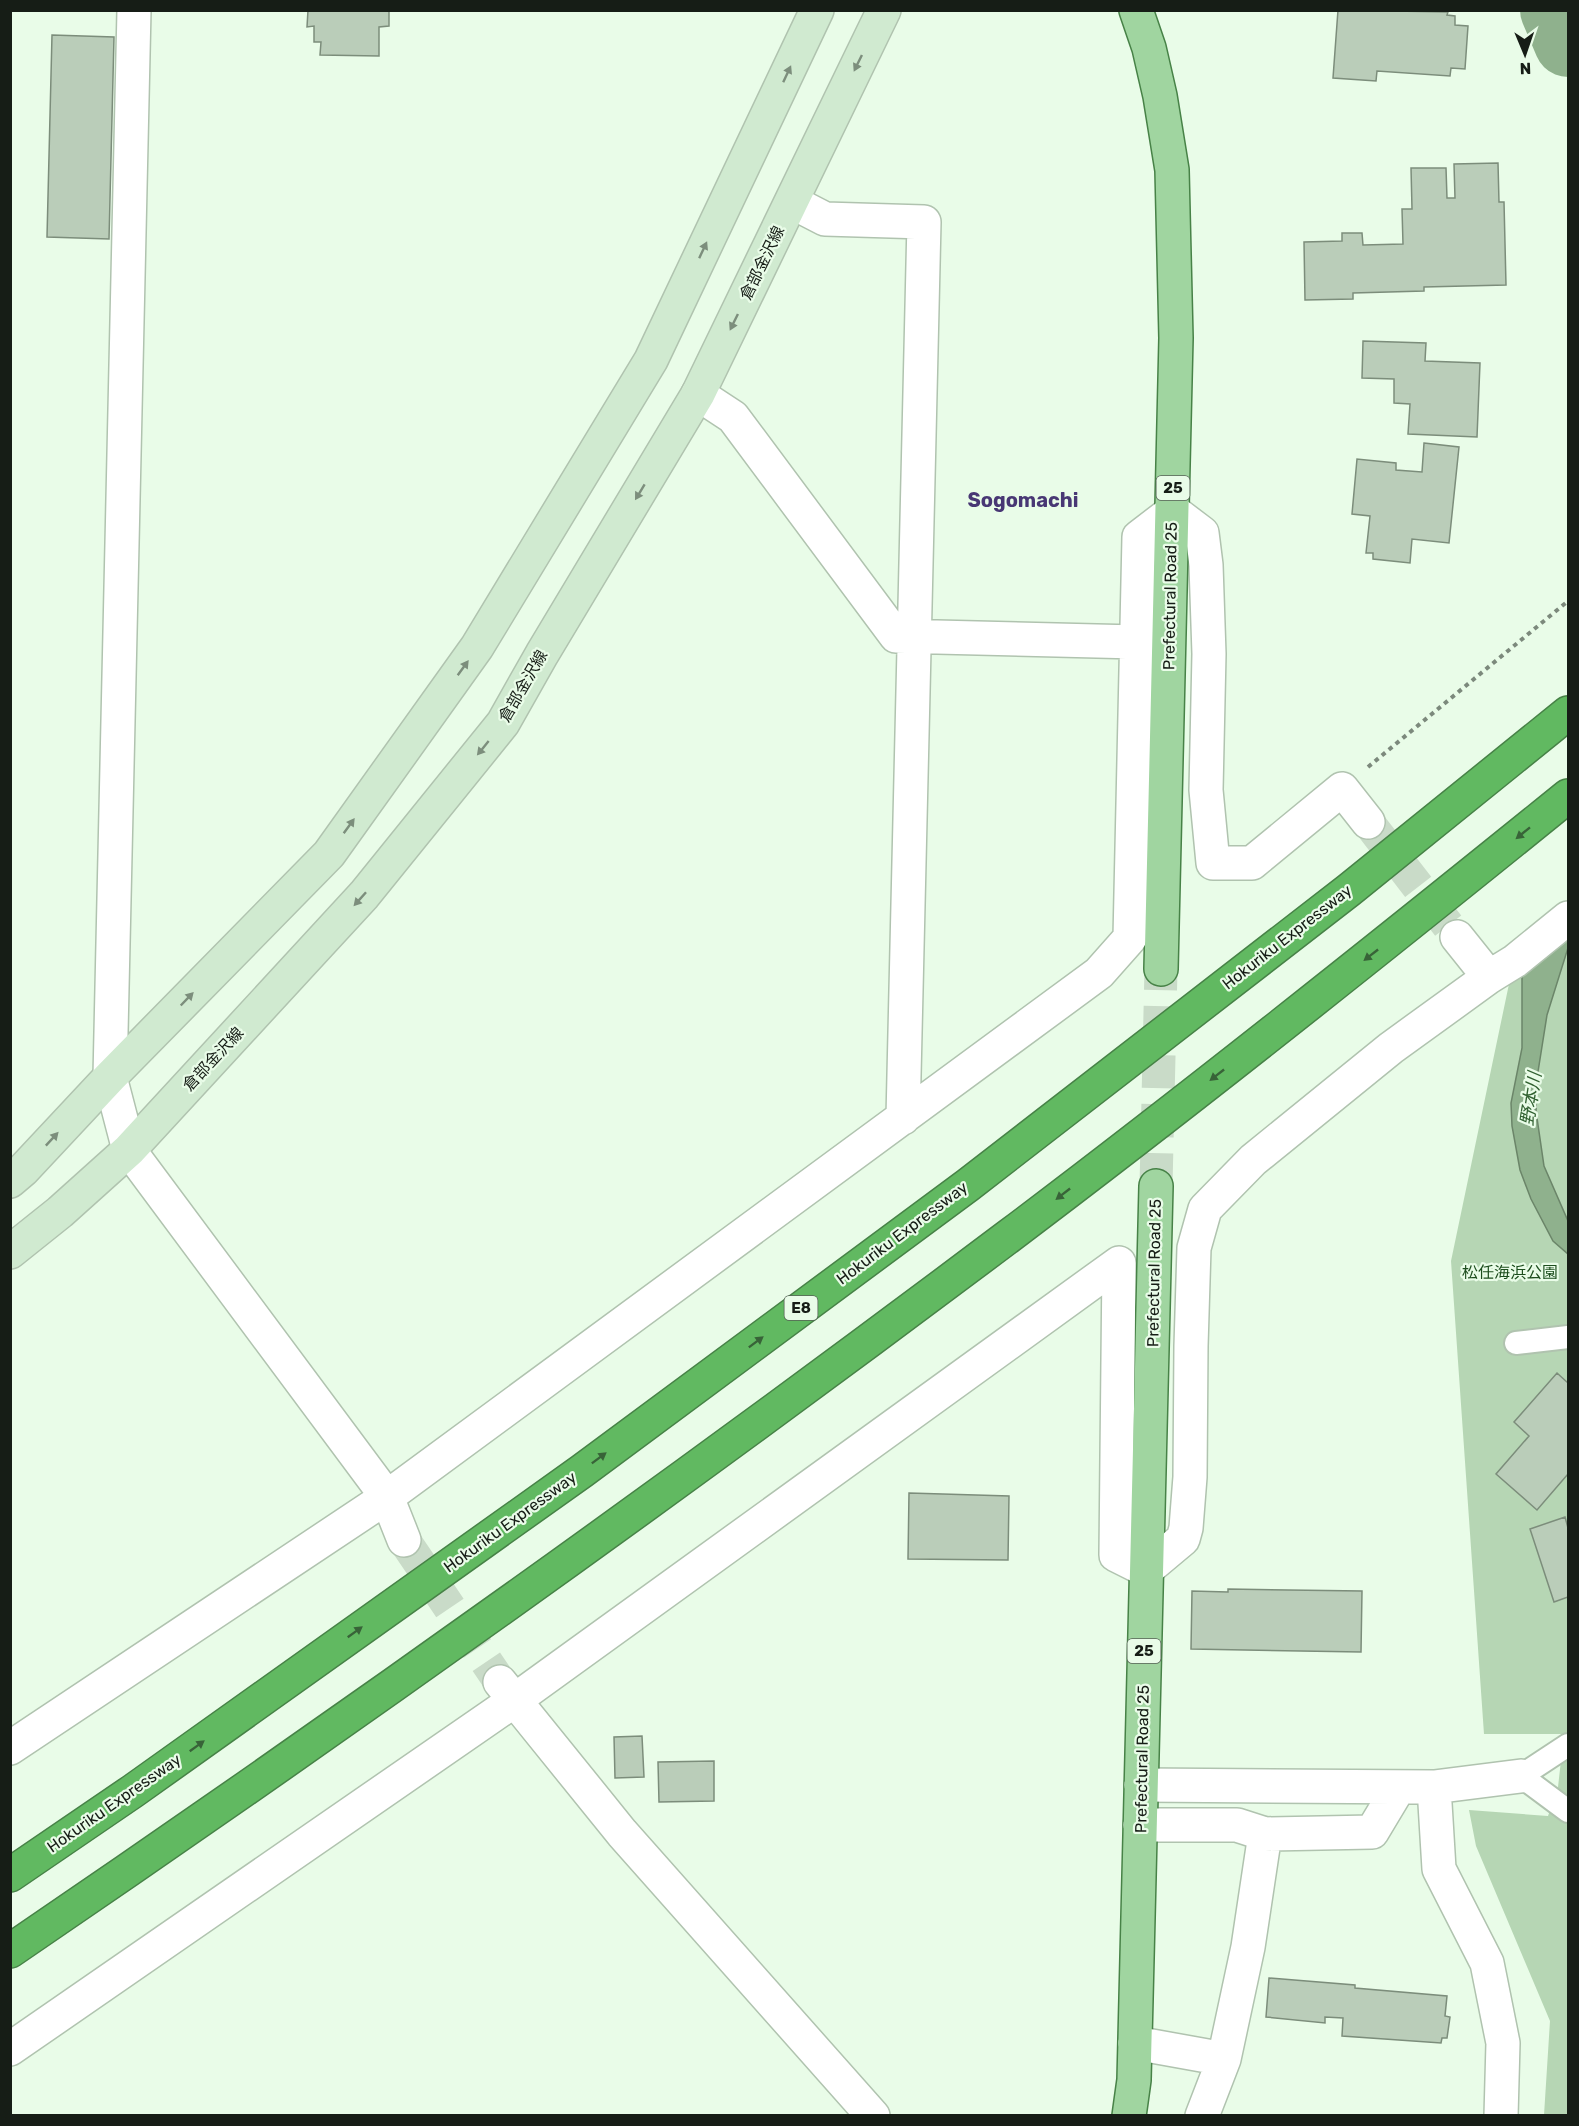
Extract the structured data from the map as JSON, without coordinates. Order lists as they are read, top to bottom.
{
  "streets": {
    "highway": ["Hokuriku Expressway", "E8"],
    "main road": ["倉部金沢線", "25", "Prefectural Road 25"]
  },
  "districts": ["Sogomachi"],
  "water": ["野本川"],
  "parks": ["松任海浜公園"],
  "north": "bottom"
}
